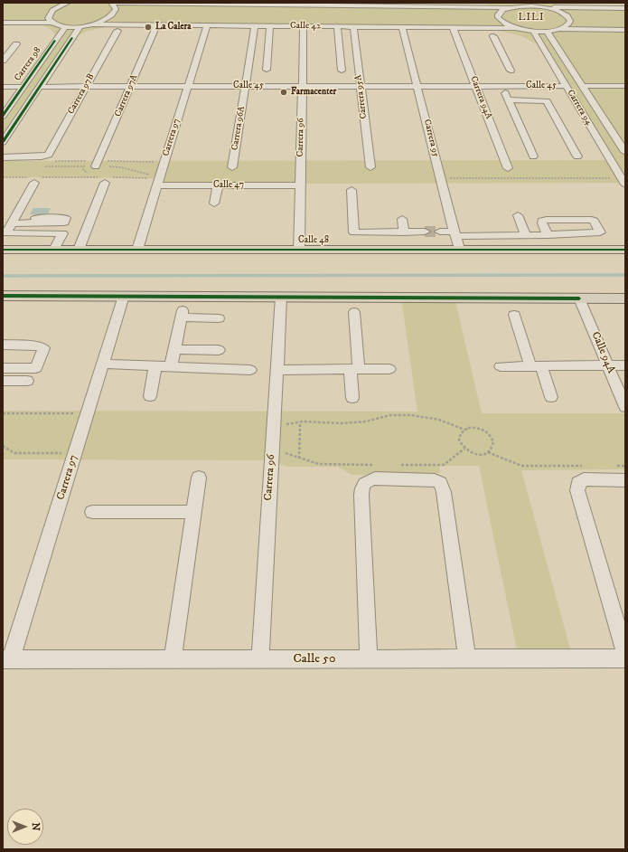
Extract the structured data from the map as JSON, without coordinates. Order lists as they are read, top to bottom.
{
  "streets": {
    "main road": ["Calle 48"],
    "street": [
      "Calle 42",
      "Carrera 98",
      "Calle 45",
      "Carrera 97B",
      "Carrera 97A",
      "Carrera 95A",
      "Carrera 94A",
      "Carrera 94",
      "Carrera 96A",
      "Carrera 97",
      "Carrera 96",
      "Carrera 95",
      "Calle 47",
      "Calle 94A",
      "Calle 50"
    ]
  },
  "crossings": [
    ["Calle 42", "Carrera 97B"],
    ["Calle 42", "Carrera 97A"],
    ["Calle 42", "Carrera 95A"],
    ["Calle 42", "Carrera 94A"],
    ["Calle 42", "Carrera 96A"],
    ["Calle 42", "Carrera 97"],
    ["Calle 42", "Carrera 96"],
    ["Calle 42", "Carrera 95"],
    ["Calle 45", "Carrera 97B"],
    ["Calle 45", "Carrera 97A"],
    ["Calle 45", "Carrera 95A"],
    ["Calle 45", "Carrera 94A"],
    ["Calle 45", "Carrera 94"],
    ["Calle 45", "Carrera 96A"],
    ["Calle 45", "Carrera 97"],
    ["Calle 45", "Carrera 96"],
    ["Calle 45", "Carrera 95"],
    ["Carrera 97", "Calle 47"],
    ["Carrera 97", "Calle 48"],
    ["Carrera 97", "Calle 50"],
    ["Carrera 96", "Calle 47"],
    ["Carrera 96", "Calle 48"],
    ["Carrera 96", "Calle 50"],
    ["Carrera 95", "Calle 48"]
  ],
  "districts": ["LILI"],
  "places": ["La Calera", "Farmacenter"],
  "north": "right"
}
